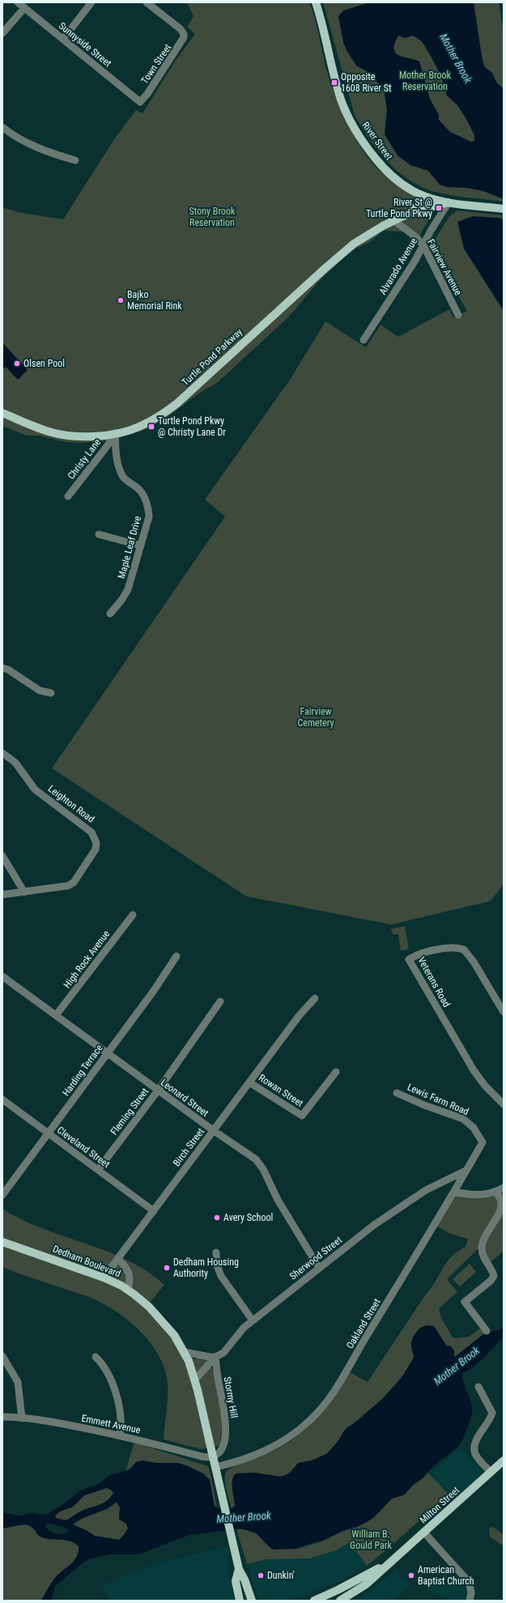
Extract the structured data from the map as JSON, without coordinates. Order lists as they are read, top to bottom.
{
  "streets": {
    "main road": [
      "River Street",
      "Turtle Pond Parkway",
      "Dedham Boulevard",
      "Milton Street"
    ],
    "street": [
      "Sunnyside Street",
      "Town Street",
      "Alvarado Avenue",
      "Fairview Avenue",
      "Christy Lane",
      "Maple Leaf Drive",
      "Leighton Road",
      "High Rock Avenue",
      "Veterans Road",
      "Harding Terrace",
      "Rowan Street",
      "Leonard Street",
      "Lewis Farm Road",
      "Fleming Street",
      "Cleveland Street",
      "Birch Street",
      "Sherwood Street",
      "Oakland Street",
      "Stormy Hill",
      "Emmett Avenue"
    ]
  },
  "crossings": [
    ["Sunnyside Street", "Town Street"],
    ["River Street", "Alvarado Avenue"],
    ["River Street", "Turtle Pond Parkway"],
    ["Alvarado Avenue", "Fairview Avenue"],
    ["Alvarado Avenue", "Turtle Pond Parkway"],
    ["Fairview Avenue", "Turtle Pond Parkway"],
    ["Turtle Pond Parkway", "Christy Lane"],
    ["Turtle Pond Parkway", "Maple Leaf Drive"],
    ["Christy Lane", "Maple Leaf Drive"],
    ["High Rock Avenue", "Leonard Street"],
    ["Harding Terrace", "Leonard Street"],
    ["Harding Terrace", "Cleveland Street"],
    ["Rowan Street", "Birch Street"],
    ["Leonard Street", "Fleming Street"],
    ["Leonard Street", "Birch Street"],
    ["Leonard Street", "Sherwood Street"],
    ["Lewis Farm Road", "Oakland Street"],
    ["Fleming Street", "Cleveland Street"],
    ["Cleveland Street", "Birch Street"],
    ["Birch Street", "Dedham Boulevard"],
    ["Sherwood Street", "Dedham Boulevard"],
    ["Sherwood Street", "Oakland Street"],
    ["Sherwood Street", "Stormy Hill"],
    ["Dedham Boulevard", "Oakland Street"],
    ["Dedham Boulevard", "Stormy Hill"],
    ["Dedham Boulevard", "Emmett Avenue"],
    ["Stormy Hill", "Emmett Avenue"]
  ],
  "water": ["Mother Brook"],
  "parks": [
    "Mother Brook Reservation",
    "Stony Brook Reservation",
    "Fairview Cemetery",
    "William B. Gould Park"
  ],
  "places": {
    "transit": ["Opposite 1608 River St", "River St @ Turtle Pond Pkwy", "Turtle Pond Pkwy @ Christy Lane Dr"],
    "other": [
      "Bajko Memorial Rink",
      "Olsen Pool",
      "Avery School",
      "Dedham Housing Authority",
      "Dunkin'",
      "American Baptist Church"
    ]
  }
}
